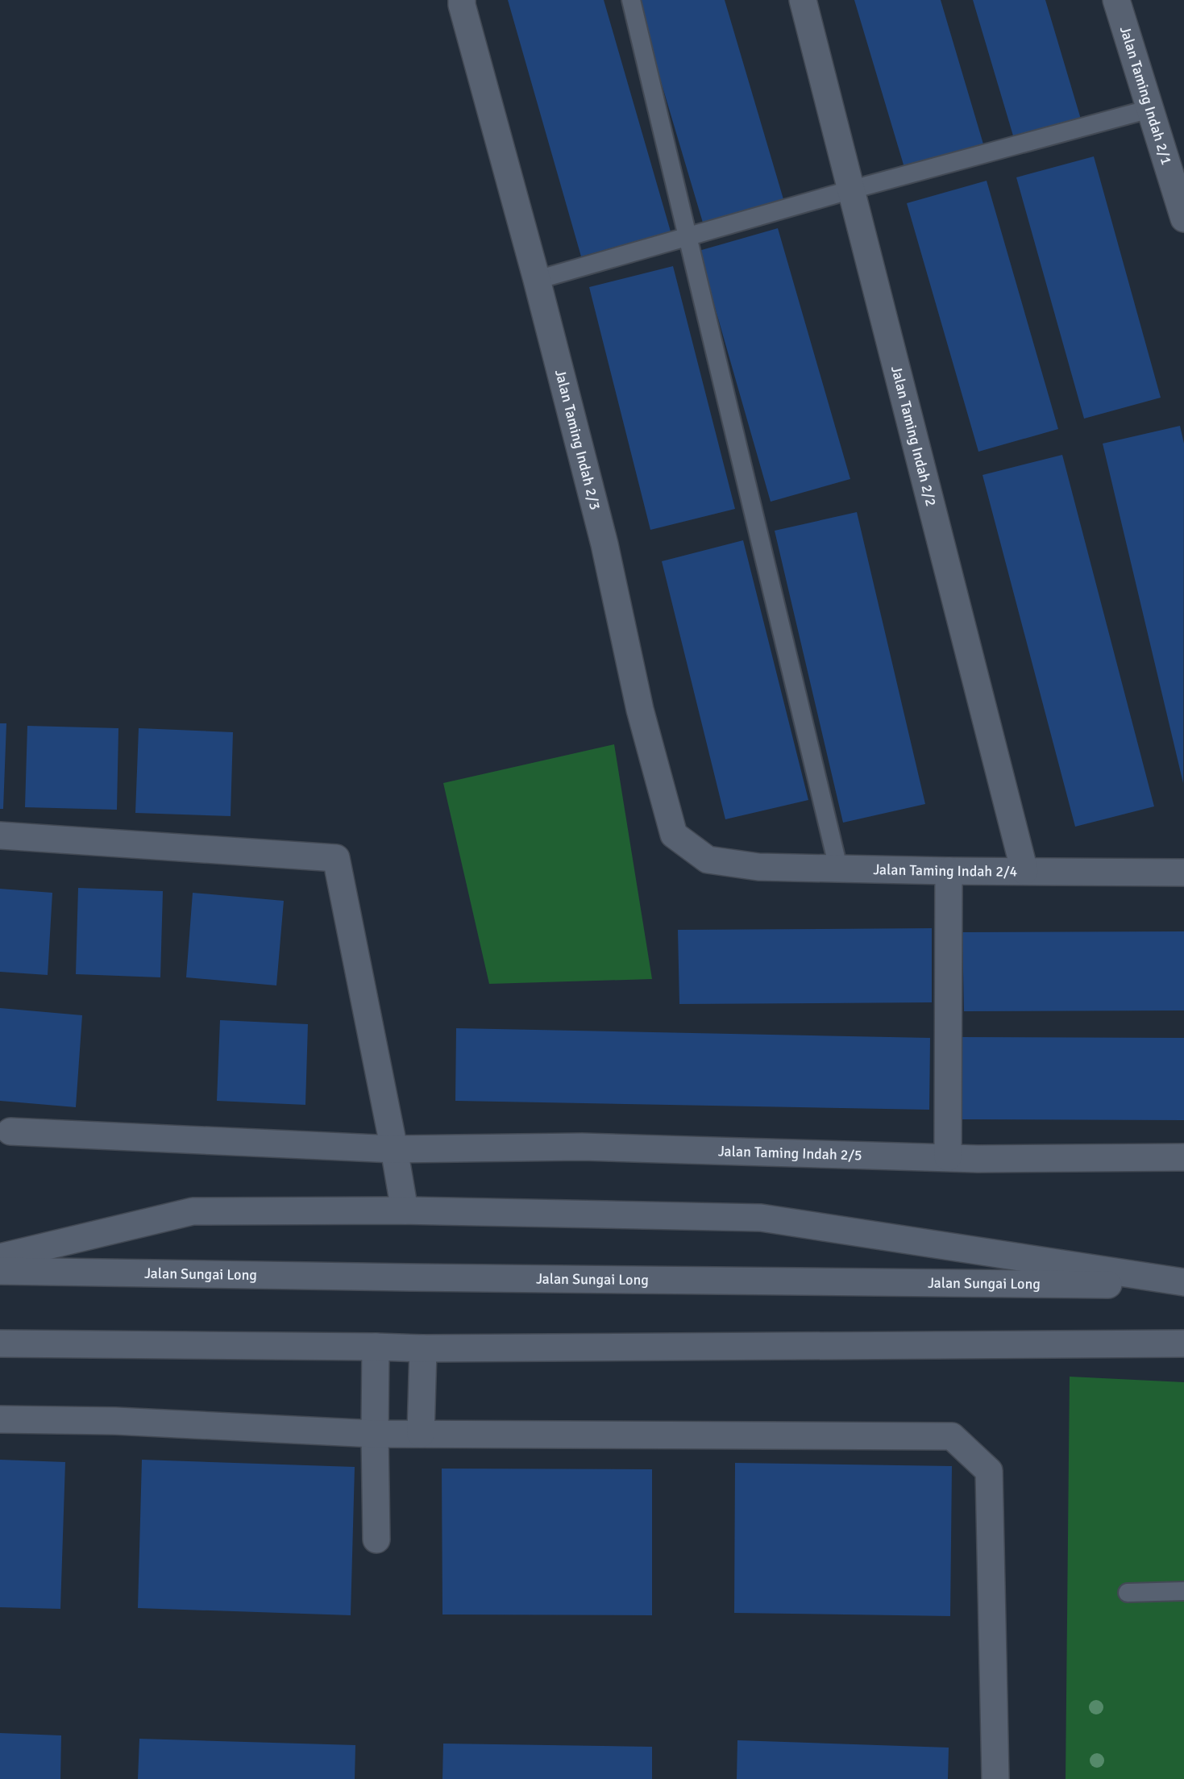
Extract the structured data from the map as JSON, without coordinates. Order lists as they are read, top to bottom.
{
  "streets": {
    "street": [
      "Jalan Taming Indah 2/1",
      "Jalan Taming Indah 2/2",
      "Jalan Taming Indah 2/3",
      "Jalan Taming Indah 2/4",
      "Jalan Taming Indah 2/5",
      "Jalan Sungai Long"
    ]
  },
  "crossings": [
    ["Jalan Taming Indah 2/2", "Jalan Taming Indah 2/4"],
    ["Jalan Taming Indah 2/3", "Jalan Taming Indah 2/4"]
  ]
}
